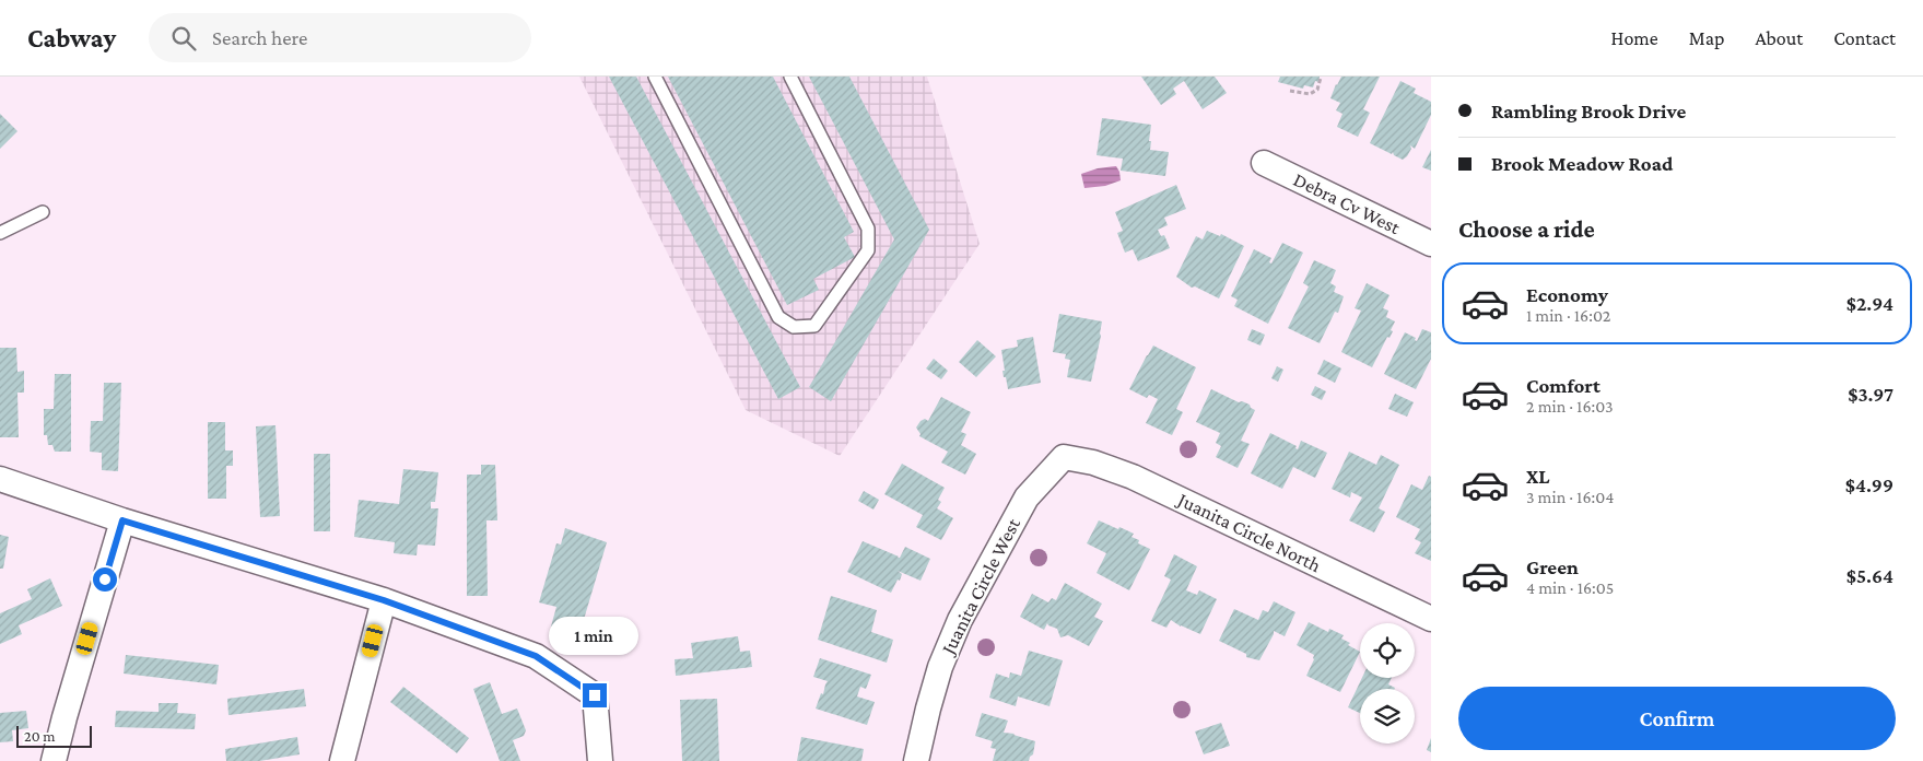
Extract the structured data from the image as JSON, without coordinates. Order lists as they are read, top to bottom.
{
  "streets": {
    "street": ["Debra Cv West", "Juanita Circle North", "Juanita Circle West"]
  },
  "crossings": [
    ["Juanita Circle North", "Juanita Circle West"]
  ],
  "scale_bar": "20 m",
  "page": {
    "header": "Cabway",
    "search": "Search here",
    "nav": [
      "Home",
      "Map",
      "About",
      "Contact"
    ],
    "banner": ["Rambling Brook Drive", "Brook Meadow Road"],
    "heading": "Choose a ride",
    "list": [
      {
        "name": "Economy",
        "note": "1 min · 16:02",
        "value": "$2.94"
      },
      {
        "name": "Comfort",
        "note": "2 min · 16:03",
        "value": "$3.97"
      },
      {
        "name": "XL",
        "note": "3 min · 16:04",
        "value": "$4.99"
      },
      {
        "name": "Green",
        "note": "4 min · 16:05",
        "value": "$5.64"
      }
    ],
    "bubble": "1 min",
    "buttons": "Confirm",
    "scale": "20 m"
  }
}
